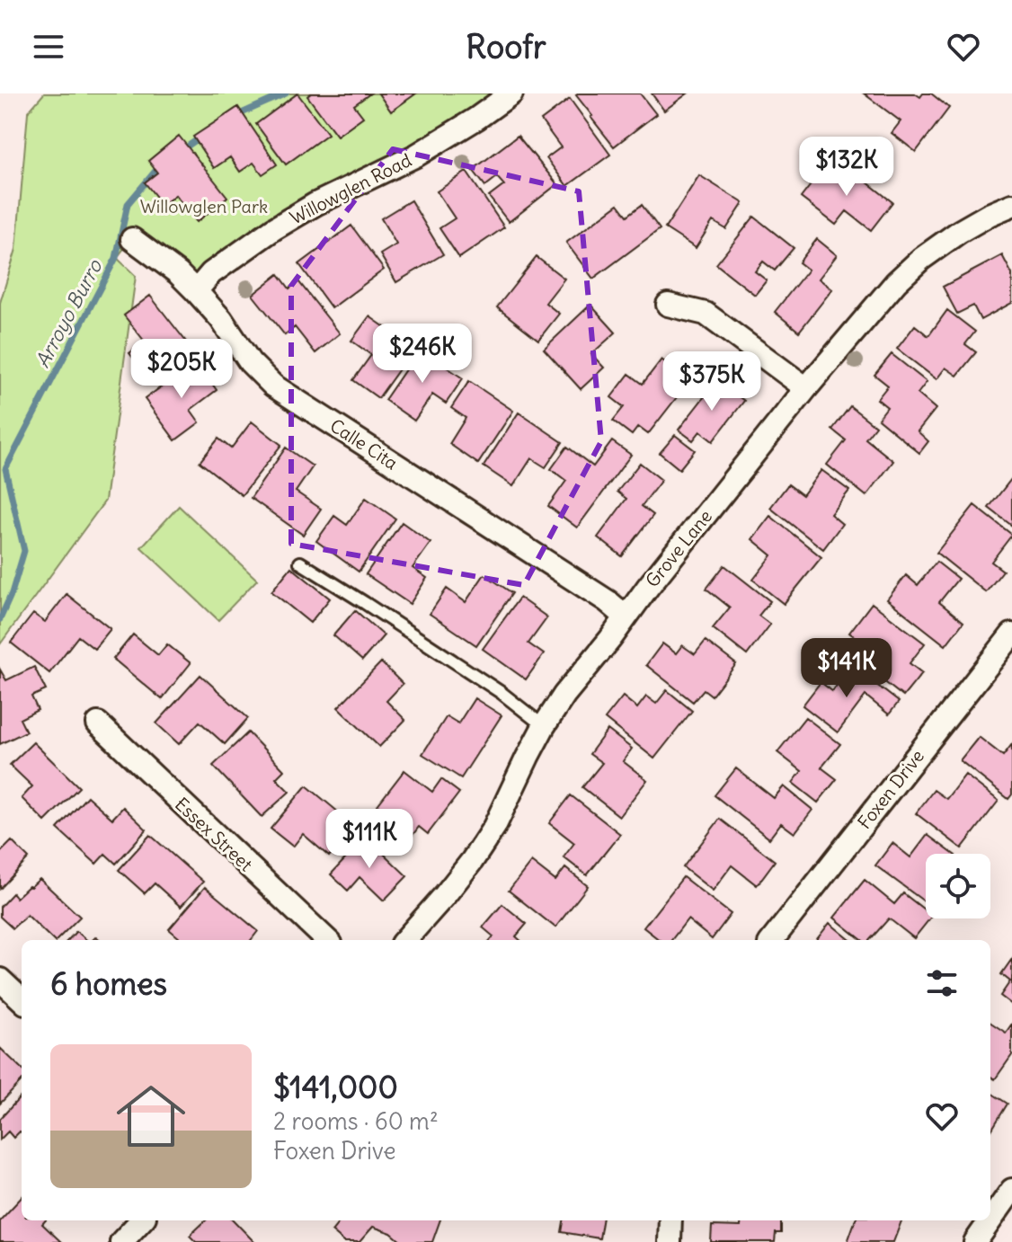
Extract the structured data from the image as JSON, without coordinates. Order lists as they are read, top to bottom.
{
  "streets": {
    "street": [
      "Willowglen Road",
      "Calle Cita",
      "Grove Lane",
      "Foxen Drive",
      "Essex Street"
    ]
  },
  "crossings": [
    ["Willowglen Road", "Calle Cita"],
    ["Calle Cita", "Grove Lane"]
  ],
  "water": ["Arroyo Burro"],
  "parks": ["Willowglen Park"],
  "page": {
    "header": "Roofr",
    "price": [
      "$132K",
      "$246K",
      "$205K",
      "$375K",
      "$141K",
      "$111K"
    ],
    "heading": "6 homes",
    "list": [
      {
        "name": "$141,000",
        "note": "2 rooms · 60 m² · Foxen Drive"
      }
    ]
  }
}
